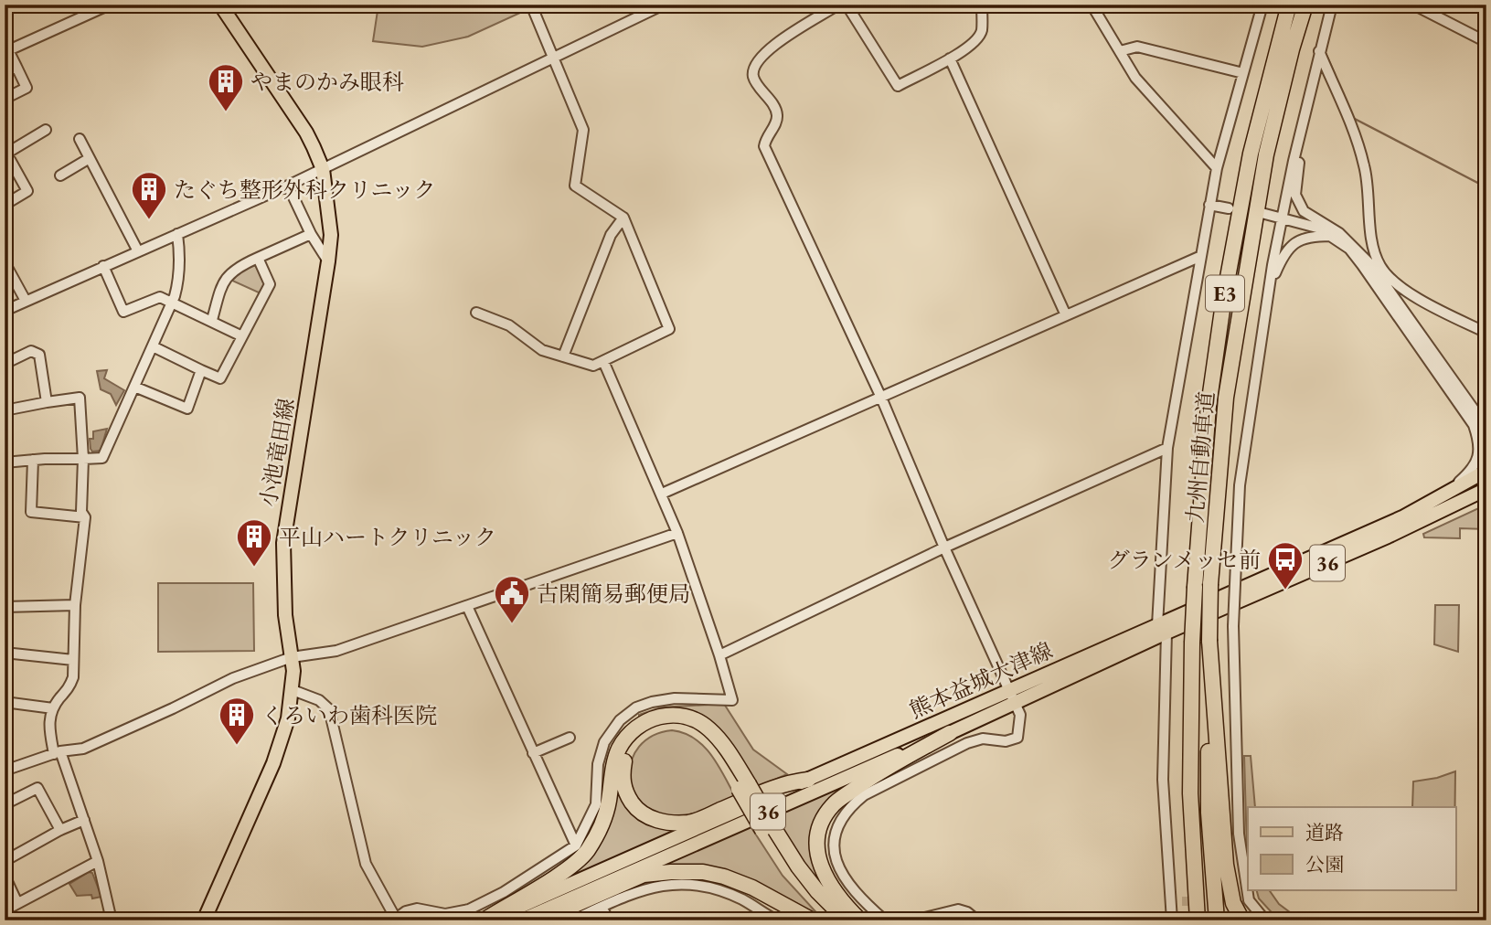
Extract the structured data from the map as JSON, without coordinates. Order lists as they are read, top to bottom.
{
  "streets": {
    "highway": ["E3", "九州自動車道"],
    "main road": ["小池竜田線", "36", "熊本益城大津線"]
  },
  "places": {
    "building": [
      "やまのかみ眼科",
      "たぐち整形外科クリニック",
      "平山ハートクリニック",
      "くろいわ歯科医院"
    ],
    "bus stop": ["グランメッセ前"],
    "public building": ["古閑簡易郵便局"]
  },
  "legend": ["道路", "公園"]
}
